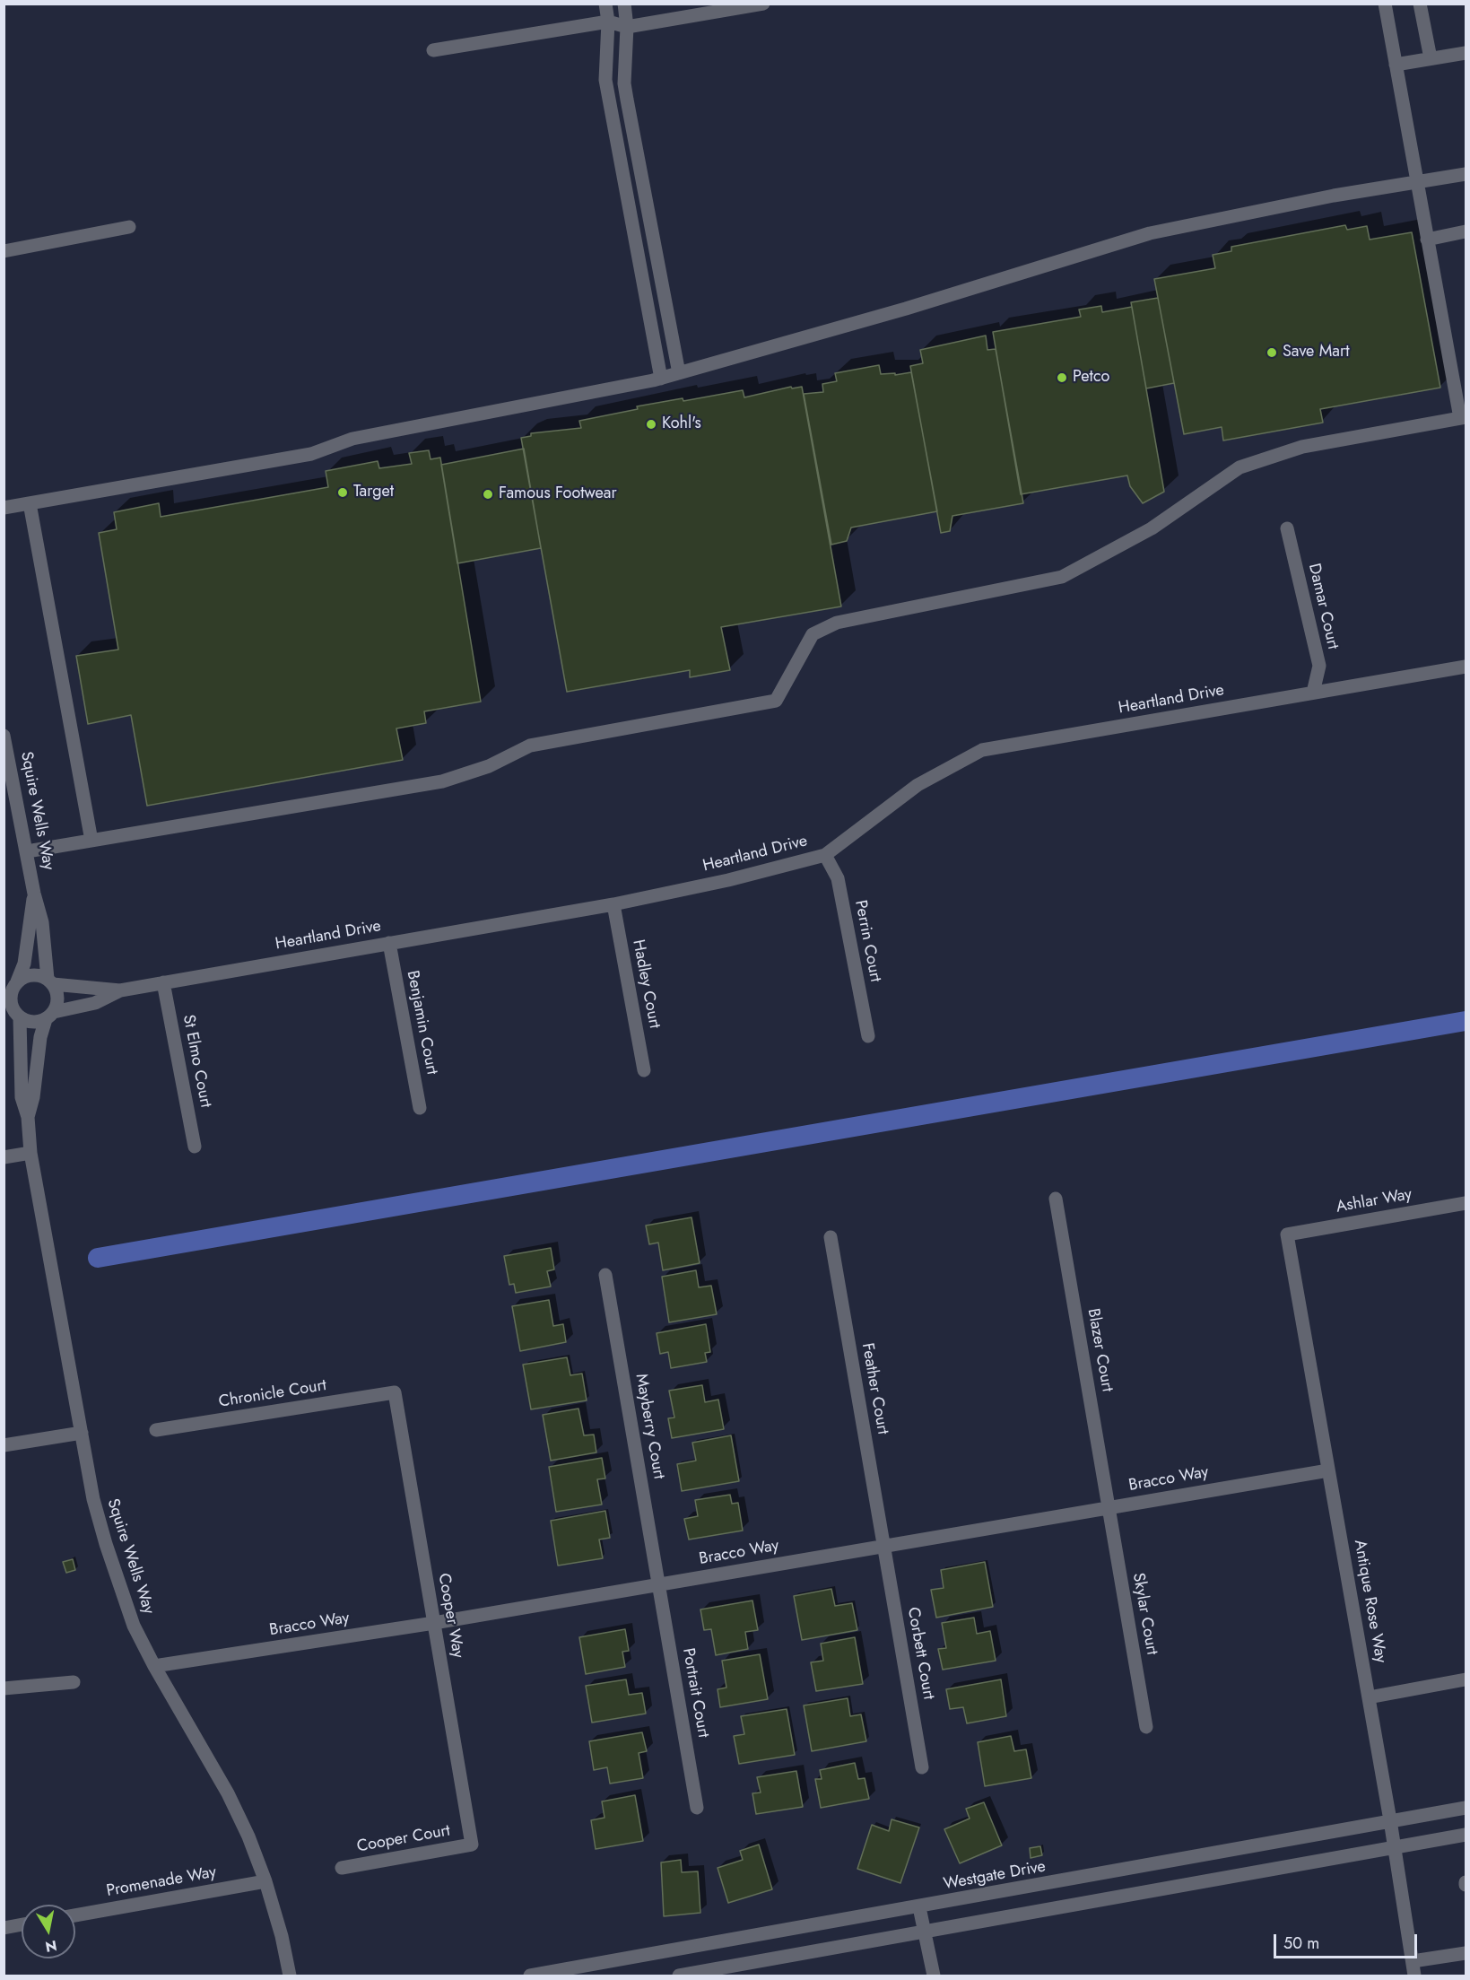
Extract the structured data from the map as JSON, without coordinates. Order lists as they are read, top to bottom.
{
  "streets": {
    "street": [
      "Damar Court",
      "Heartland Drive",
      "Squire Wells Way",
      "Perrin Court",
      "Hadley Court",
      "Benjamin Court",
      "St Elmo Court",
      "Ashlar Way",
      "Blazer Court",
      "Feather Court",
      "Chronicle Court",
      "Mayberry Court",
      "Bracco Way",
      "Antique Rose Way",
      "Skylar Court",
      "Cooper Way",
      "Corbett Court",
      "Portrait Court",
      "Cooper Court",
      "Westgate Drive",
      "Promenade Way"
    ]
  },
  "crossings": [
    ["Damar Court", "Heartland Drive"],
    ["Heartland Drive", "Squire Wells Way"],
    ["Heartland Drive", "Perrin Court"],
    ["Heartland Drive", "Hadley Court"],
    ["Heartland Drive", "Benjamin Court"],
    ["Heartland Drive", "St Elmo Court"],
    ["Squire Wells Way", "Bracco Way"],
    ["Squire Wells Way", "Promenade Way"],
    ["Ashlar Way", "Antique Rose Way"],
    ["Blazer Court", "Bracco Way"],
    ["Blazer Court", "Skylar Court"],
    ["Feather Court", "Bracco Way"],
    ["Feather Court", "Corbett Court"],
    ["Chronicle Court", "Cooper Way"],
    ["Mayberry Court", "Bracco Way"],
    ["Mayberry Court", "Portrait Court"],
    ["Bracco Way", "Antique Rose Way"],
    ["Bracco Way", "Skylar Court"],
    ["Bracco Way", "Cooper Way"],
    ["Bracco Way", "Corbett Court"],
    ["Bracco Way", "Portrait Court"],
    ["Antique Rose Way", "Westgate Drive"],
    ["Cooper Way", "Cooper Court"]
  ],
  "places": [
    "Save Mart",
    "Petco",
    "Kohl's",
    "Target",
    "Famous Footwear"
  ],
  "scale_bar": "50 m",
  "north": "bottom"
}
